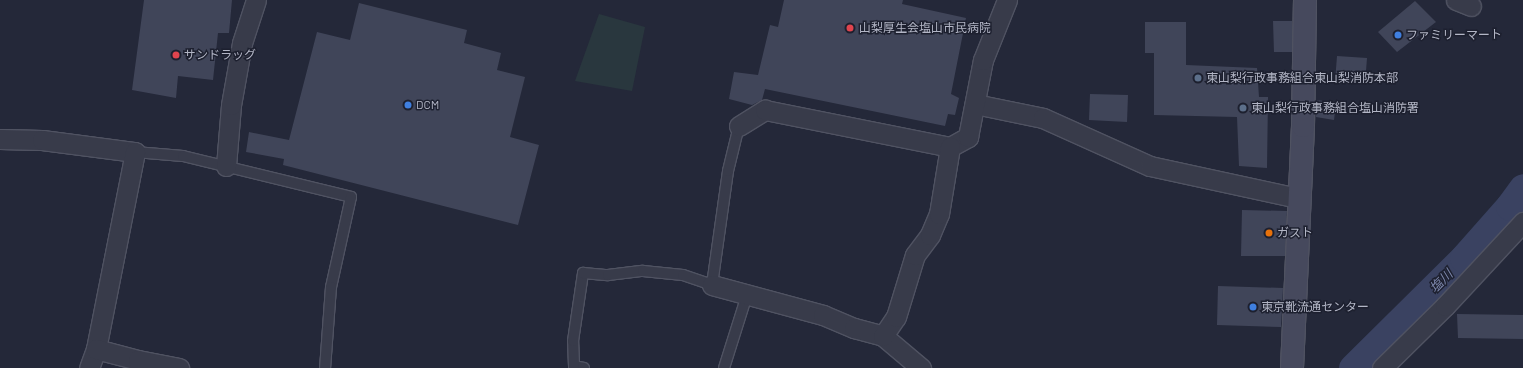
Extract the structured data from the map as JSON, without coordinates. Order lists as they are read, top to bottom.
{
  "water": ["塩川"],
  "places": [
    "山梨厚生会塩山市民病院",
    "ファミリーマート",
    "サンドラッグ",
    "東山梨行政事務組合東山梨消防本部",
    "DCM",
    "東山梨行政事務組合塩山消防署",
    "ガスト",
    "東京靴流通センター"
  ]
}
